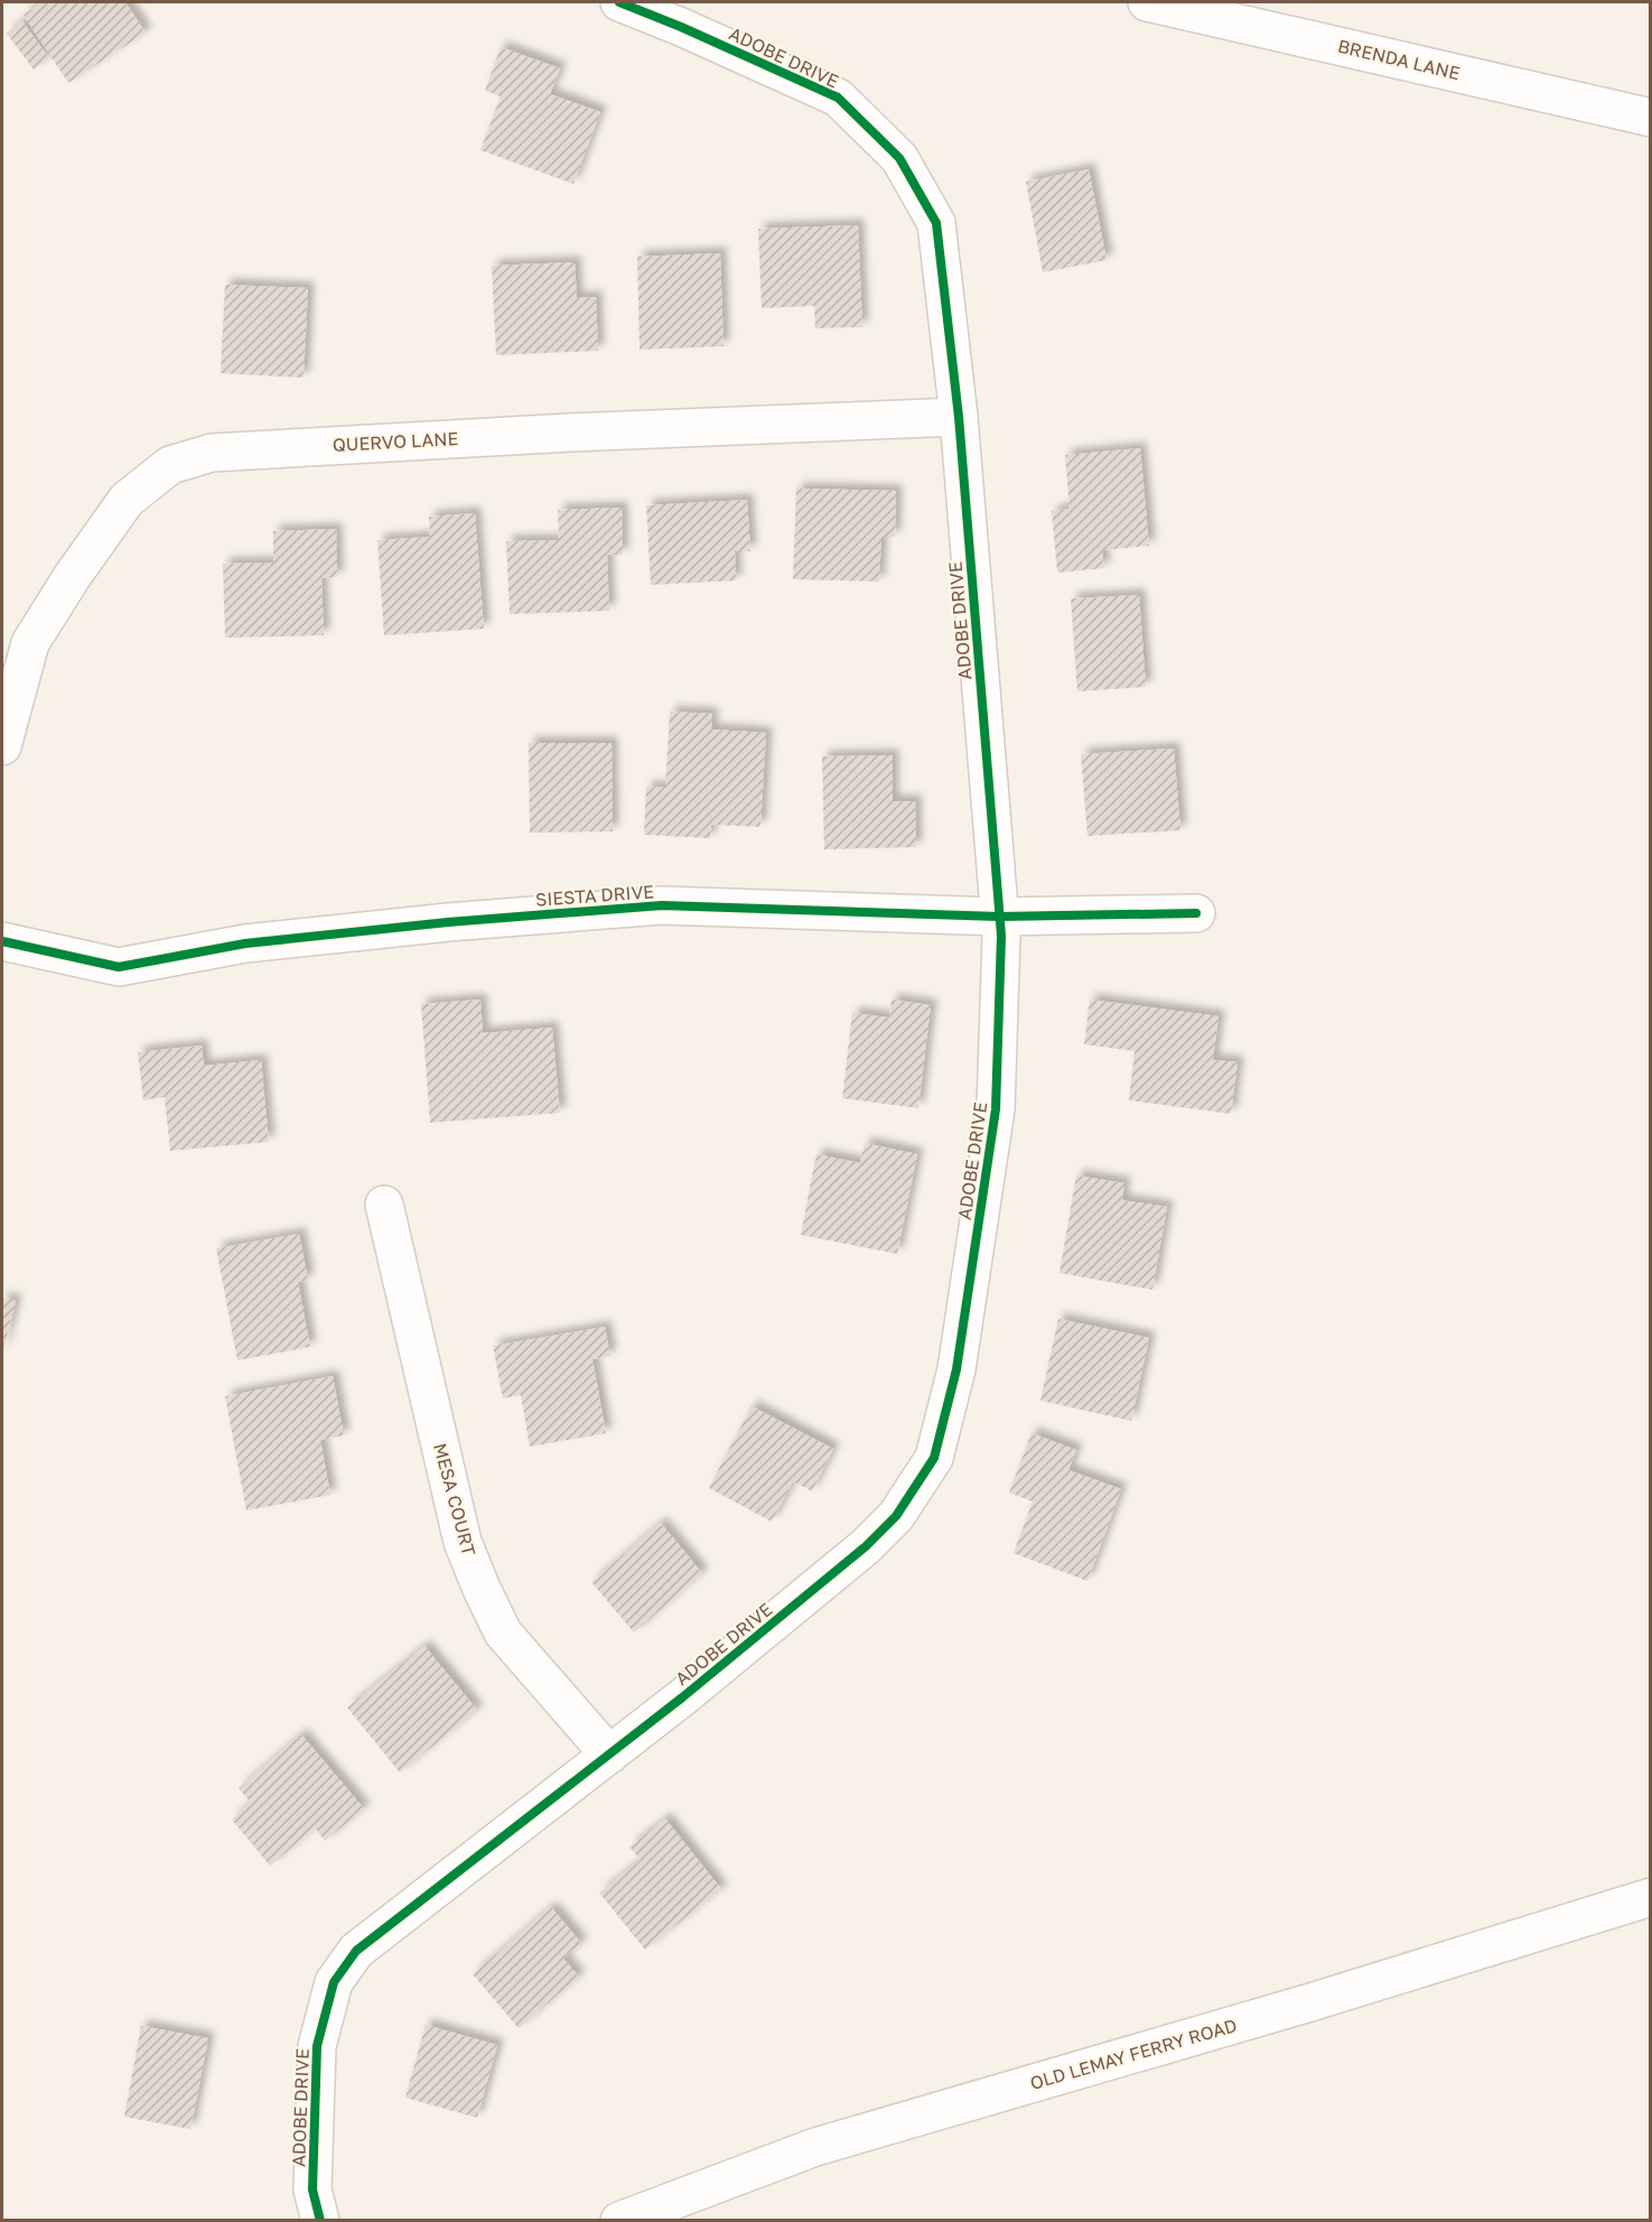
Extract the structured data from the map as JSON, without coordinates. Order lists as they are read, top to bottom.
{
  "streets": {
    "street": [
      "ADOBE DRIVE",
      "BRENDA LANE",
      "QUERVO LANE",
      "SIESTA DRIVE",
      "MESA COURT",
      "OLD LEMAY FERRY ROAD"
    ]
  },
  "crossings": [
    ["ADOBE DRIVE", "QUERVO LANE"],
    ["ADOBE DRIVE", "SIESTA DRIVE"],
    ["ADOBE DRIVE", "MESA COURT"]
  ]
}
